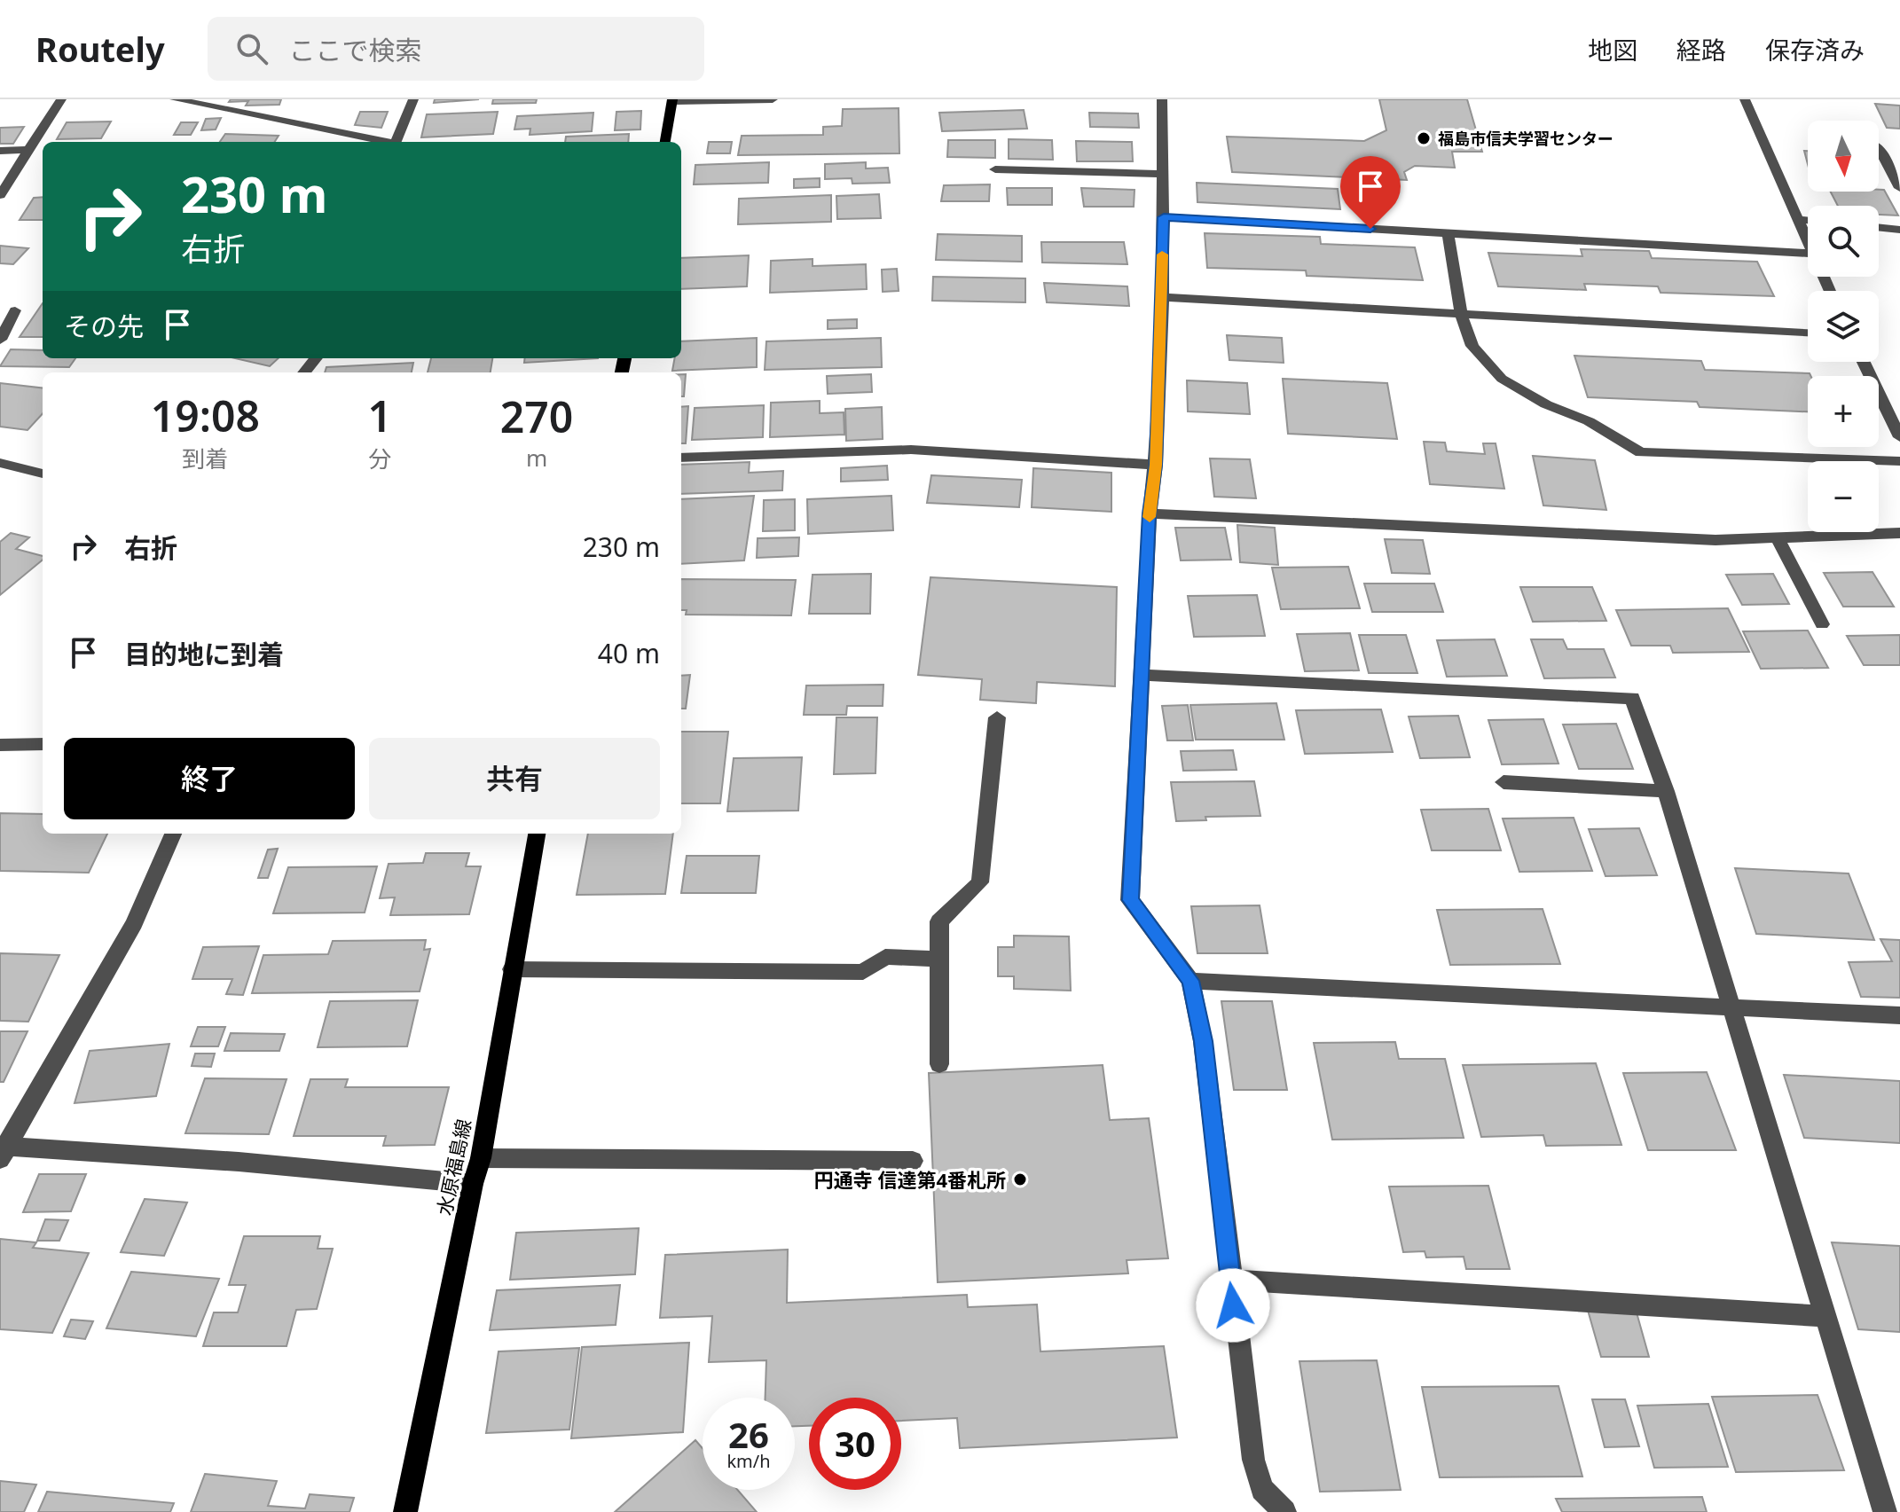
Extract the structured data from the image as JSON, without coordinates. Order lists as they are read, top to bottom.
{
  "streets": {
    "main road": ["水原福島線"]
  },
  "places": ["福島市信夫学習センター", "円通寺 信達第4番札所"],
  "north": "bottom",
  "page": {
    "header": "Routely",
    "search": "ここで検索",
    "nav": ["地図", "経路", "保存済み"],
    "map_buttons": ["+", "−"],
    "turn": ["230 m", "右折"],
    "then": "その先",
    "eta": [
      "19:08",
      "到着",
      "1",
      "分",
      "270",
      "m"
    ],
    "list": [
      {
        "name": "右折",
        "value": "230 m"
      },
      {
        "name": "目的地に到着",
        "value": "40 m"
      }
    ],
    "buttons": ["終了", "共有"],
    "speed": "26 km/h",
    "limit": "30"
  }
}
